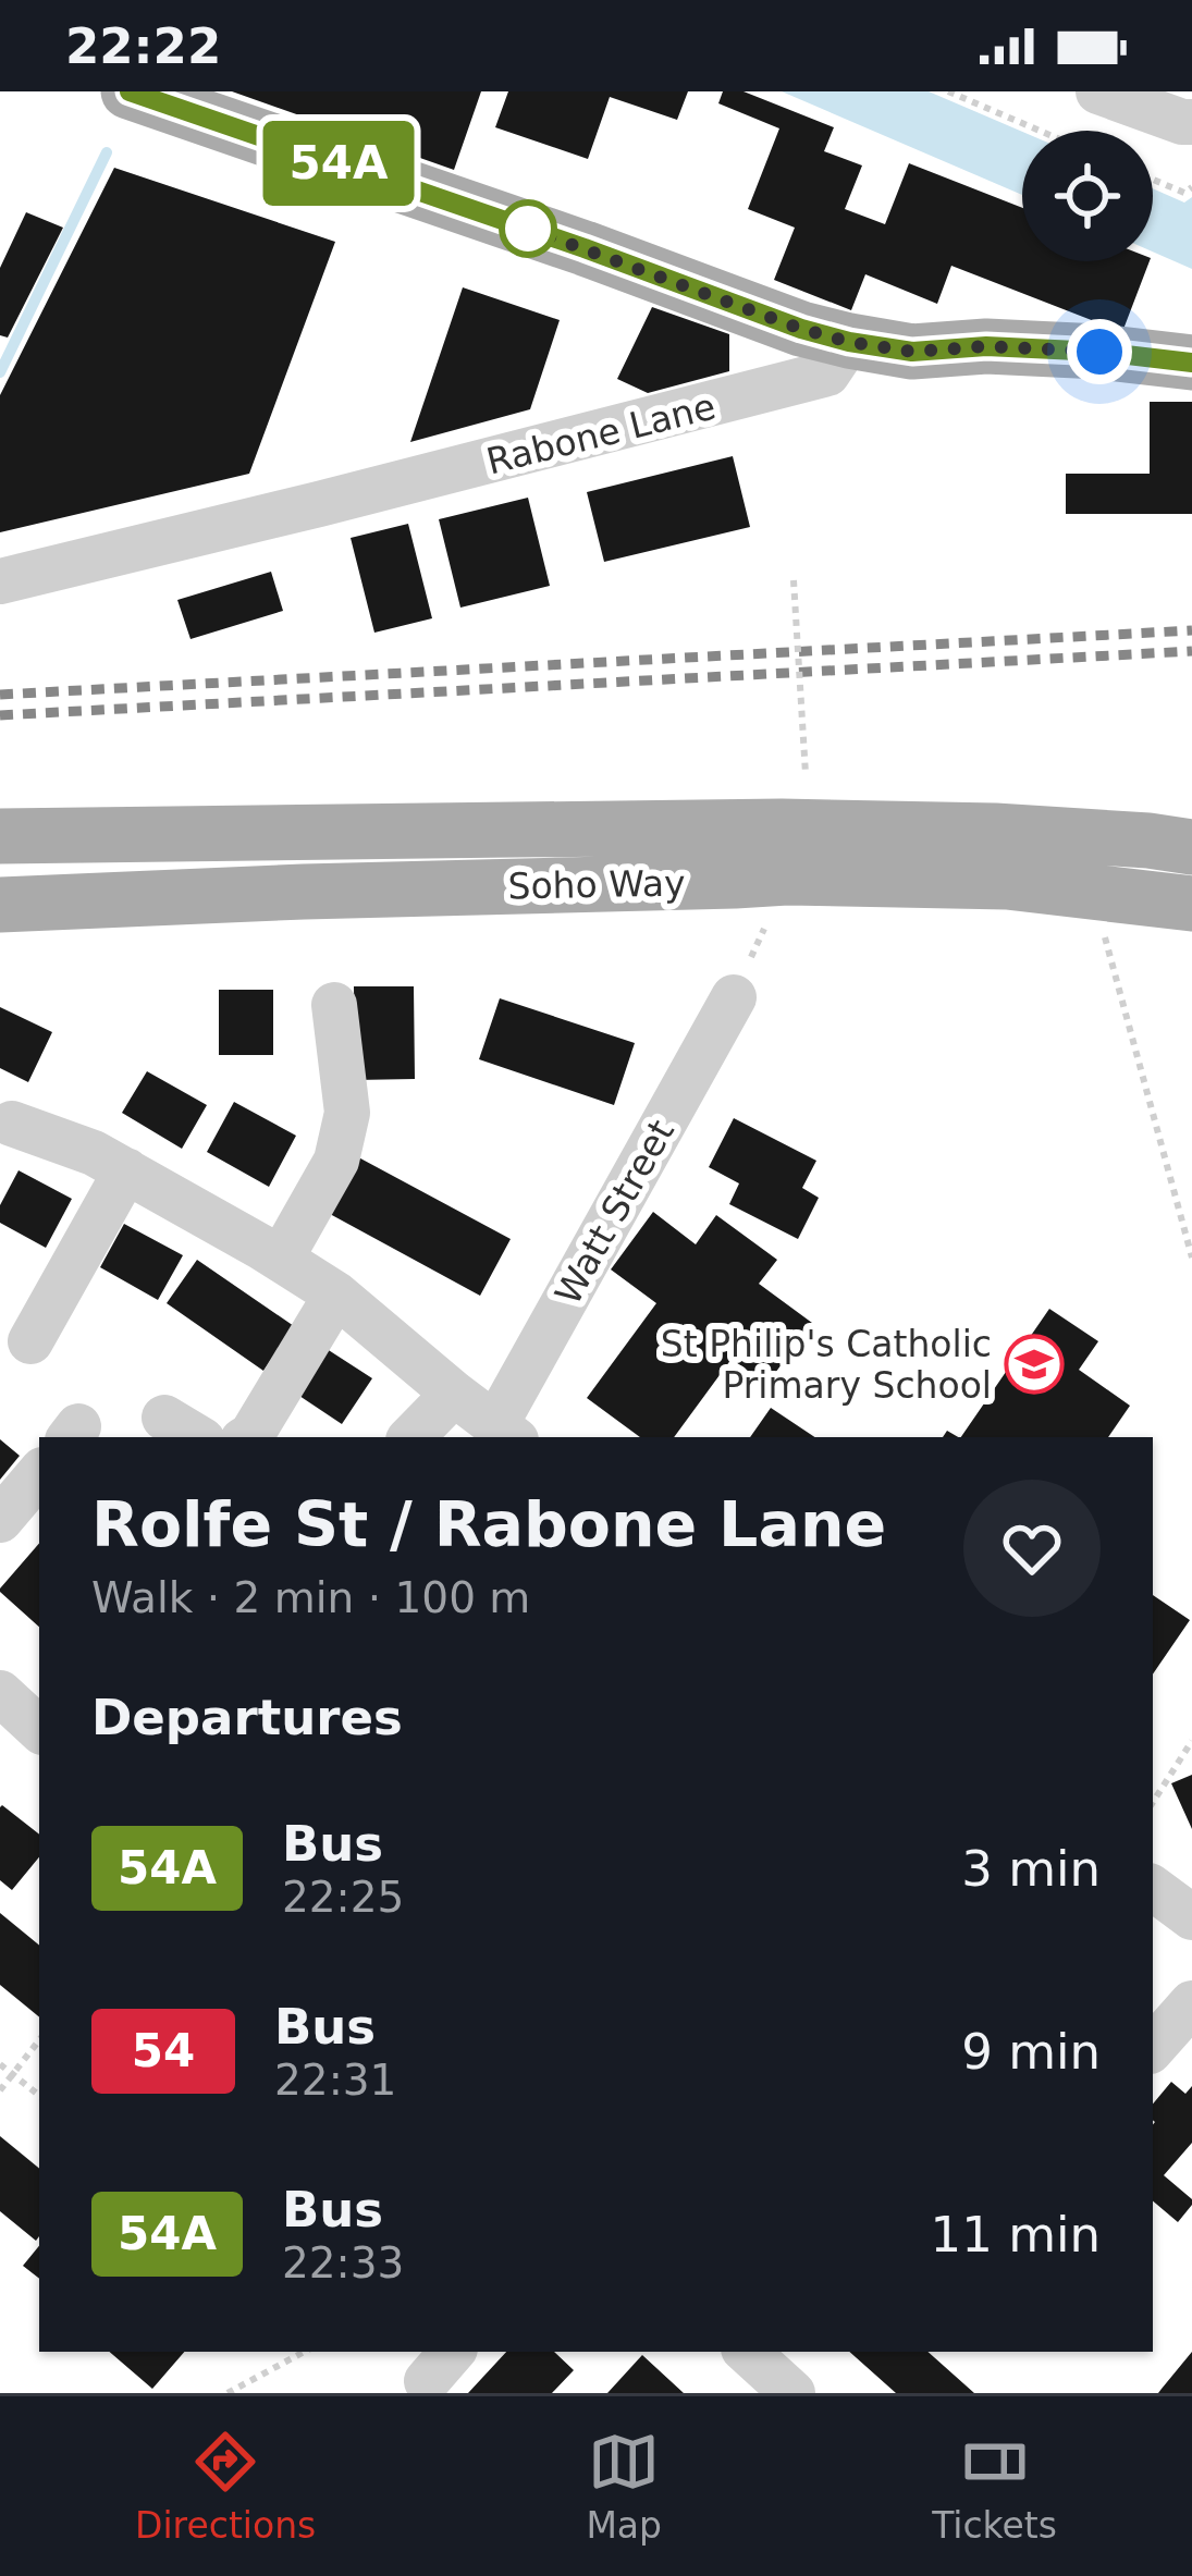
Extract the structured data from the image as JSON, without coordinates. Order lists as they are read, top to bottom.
{
  "streets": {
    "main road": ["Soho Way"],
    "street": ["Rabone Lane", "Watt Street"]
  },
  "places": {
    "school or university": ["St Philip's Catholic Primary School"]
  },
  "lines": ["bus line 54A"],
  "page": {
    "status": "22:22",
    "on_map": "54A",
    "heading": [
      ["Rolfe St / Rabone Lane", "Walk · 2 min · 100 m"],
      "Departures"
    ],
    "list": [
      {
        "mark": "54A",
        "name": "Bus",
        "note": "22:25",
        "value": "3 min"
      },
      {
        "mark": "54",
        "name": "Bus",
        "note": "22:31",
        "value": "9 min"
      },
      {
        "mark": "54A",
        "name": "Bus",
        "note": "22:33",
        "value": "11 min"
      }
    ],
    "tabs": ["Directions", "Map", "Tickets"]
  }
}
